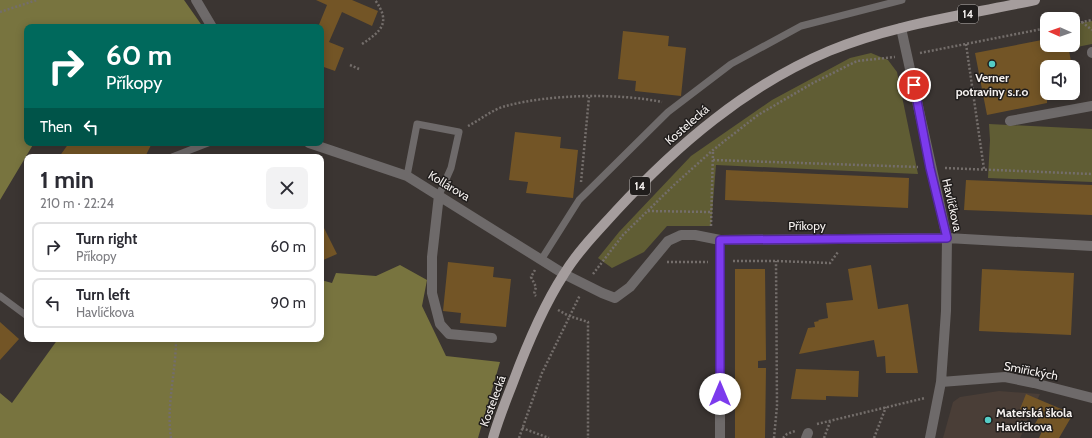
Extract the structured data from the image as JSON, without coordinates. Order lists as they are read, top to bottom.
{
  "streets": {
    "main road": ["14", "Kostelecká"],
    "street": [
      "Kollárova",
      "Havlíčkova",
      "Příkopy",
      "Smiřických"
    ]
  },
  "crossings": [
    ["Kostelecká", "Kollárova"],
    ["Kostelecká", "Havlíčkova"],
    ["Kollárova", "Příkopy"],
    ["Havlíčkova", "Příkopy"],
    ["Havlíčkova", "Smiřických"]
  ],
  "places": ["Verner potraviny s.r.o", "Mateřská škola Havlíčkova"],
  "north": "left",
  "page": {
    "turn": ["60 m", "Příkopy"],
    "then": "Then",
    "heading": ["1 min", "210 m · 22:24"],
    "list": [
      {
        "name": "Turn right",
        "note": "Příkopy",
        "value": "60 m"
      },
      {
        "name": "Turn left",
        "note": "Havlíčkova",
        "value": "90 m"
      }
    ]
  }
}
